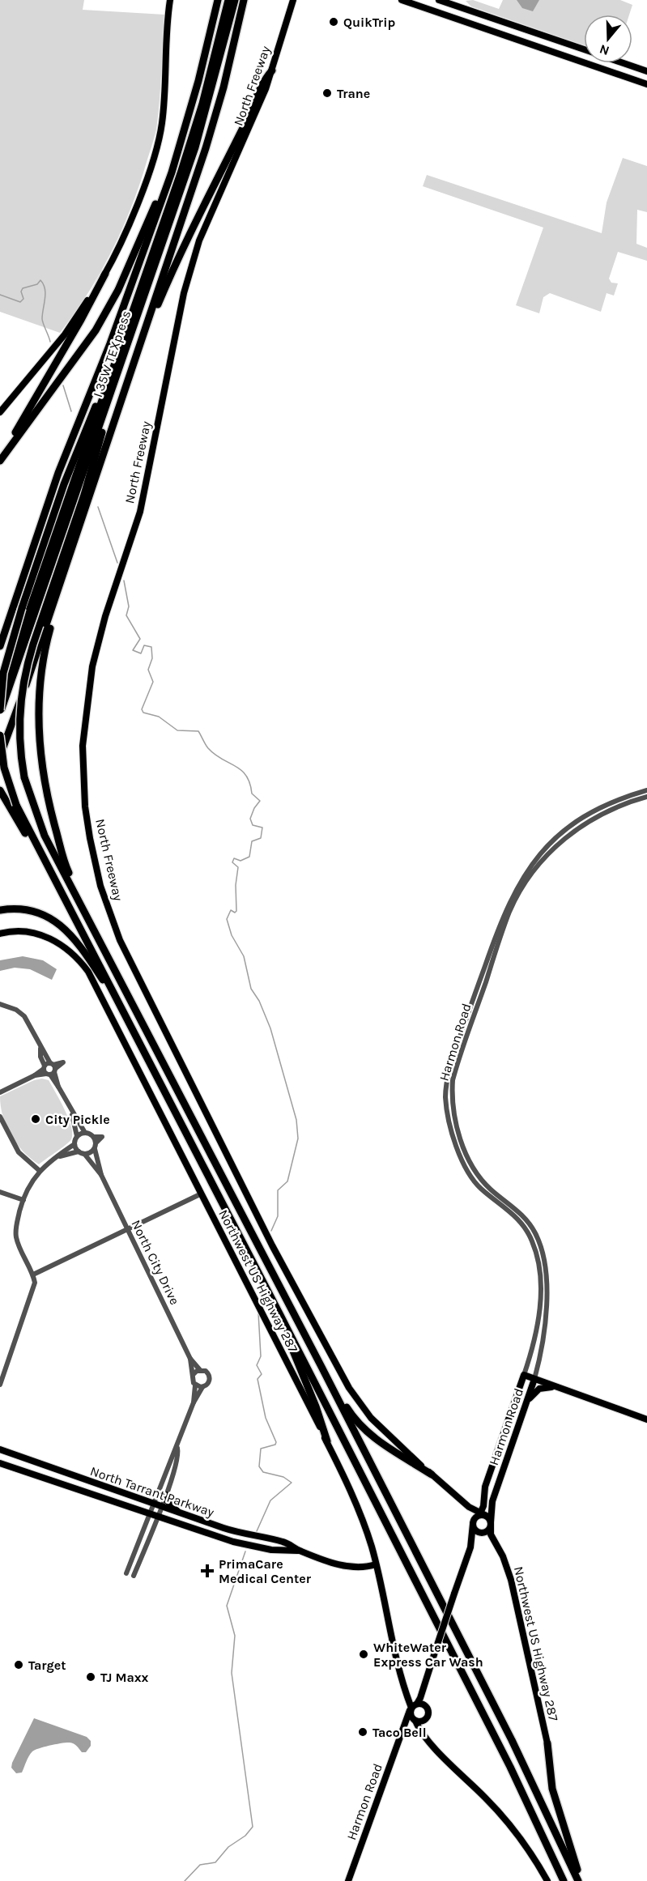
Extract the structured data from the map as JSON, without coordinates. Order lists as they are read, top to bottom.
{
  "streets": {
    "highway": ["North Freeway", "I 35W TEXpress"],
    "main road": ["Harmon Road", "Northwest US Highway 287", "North Tarrant Parkway"],
    "street": ["North City Drive"]
  },
  "crossings": [
    ["Harmon Road", "Northwest US Highway 287"],
    ["Northwest US Highway 287", "North Tarrant Parkway"]
  ],
  "places": {
    "other": [
      "QuikTrip",
      "Trane",
      "City Pickle",
      "WhiteWater Express Car Wash",
      "Target",
      "TJ Maxx",
      "Taco Bell"
    ],
    "health": ["PrimaCare Medical Center"]
  },
  "north": "bottom"
}
